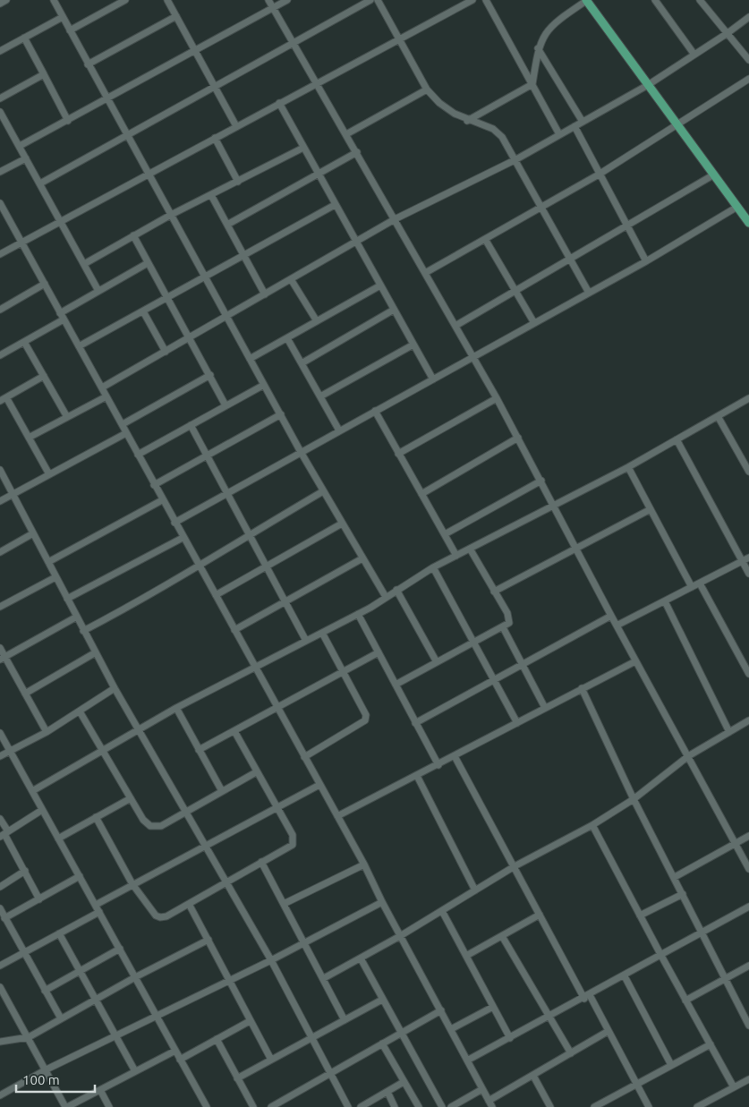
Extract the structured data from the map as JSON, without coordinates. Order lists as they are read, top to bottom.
{
  "scale_bar": "100 m"
}
